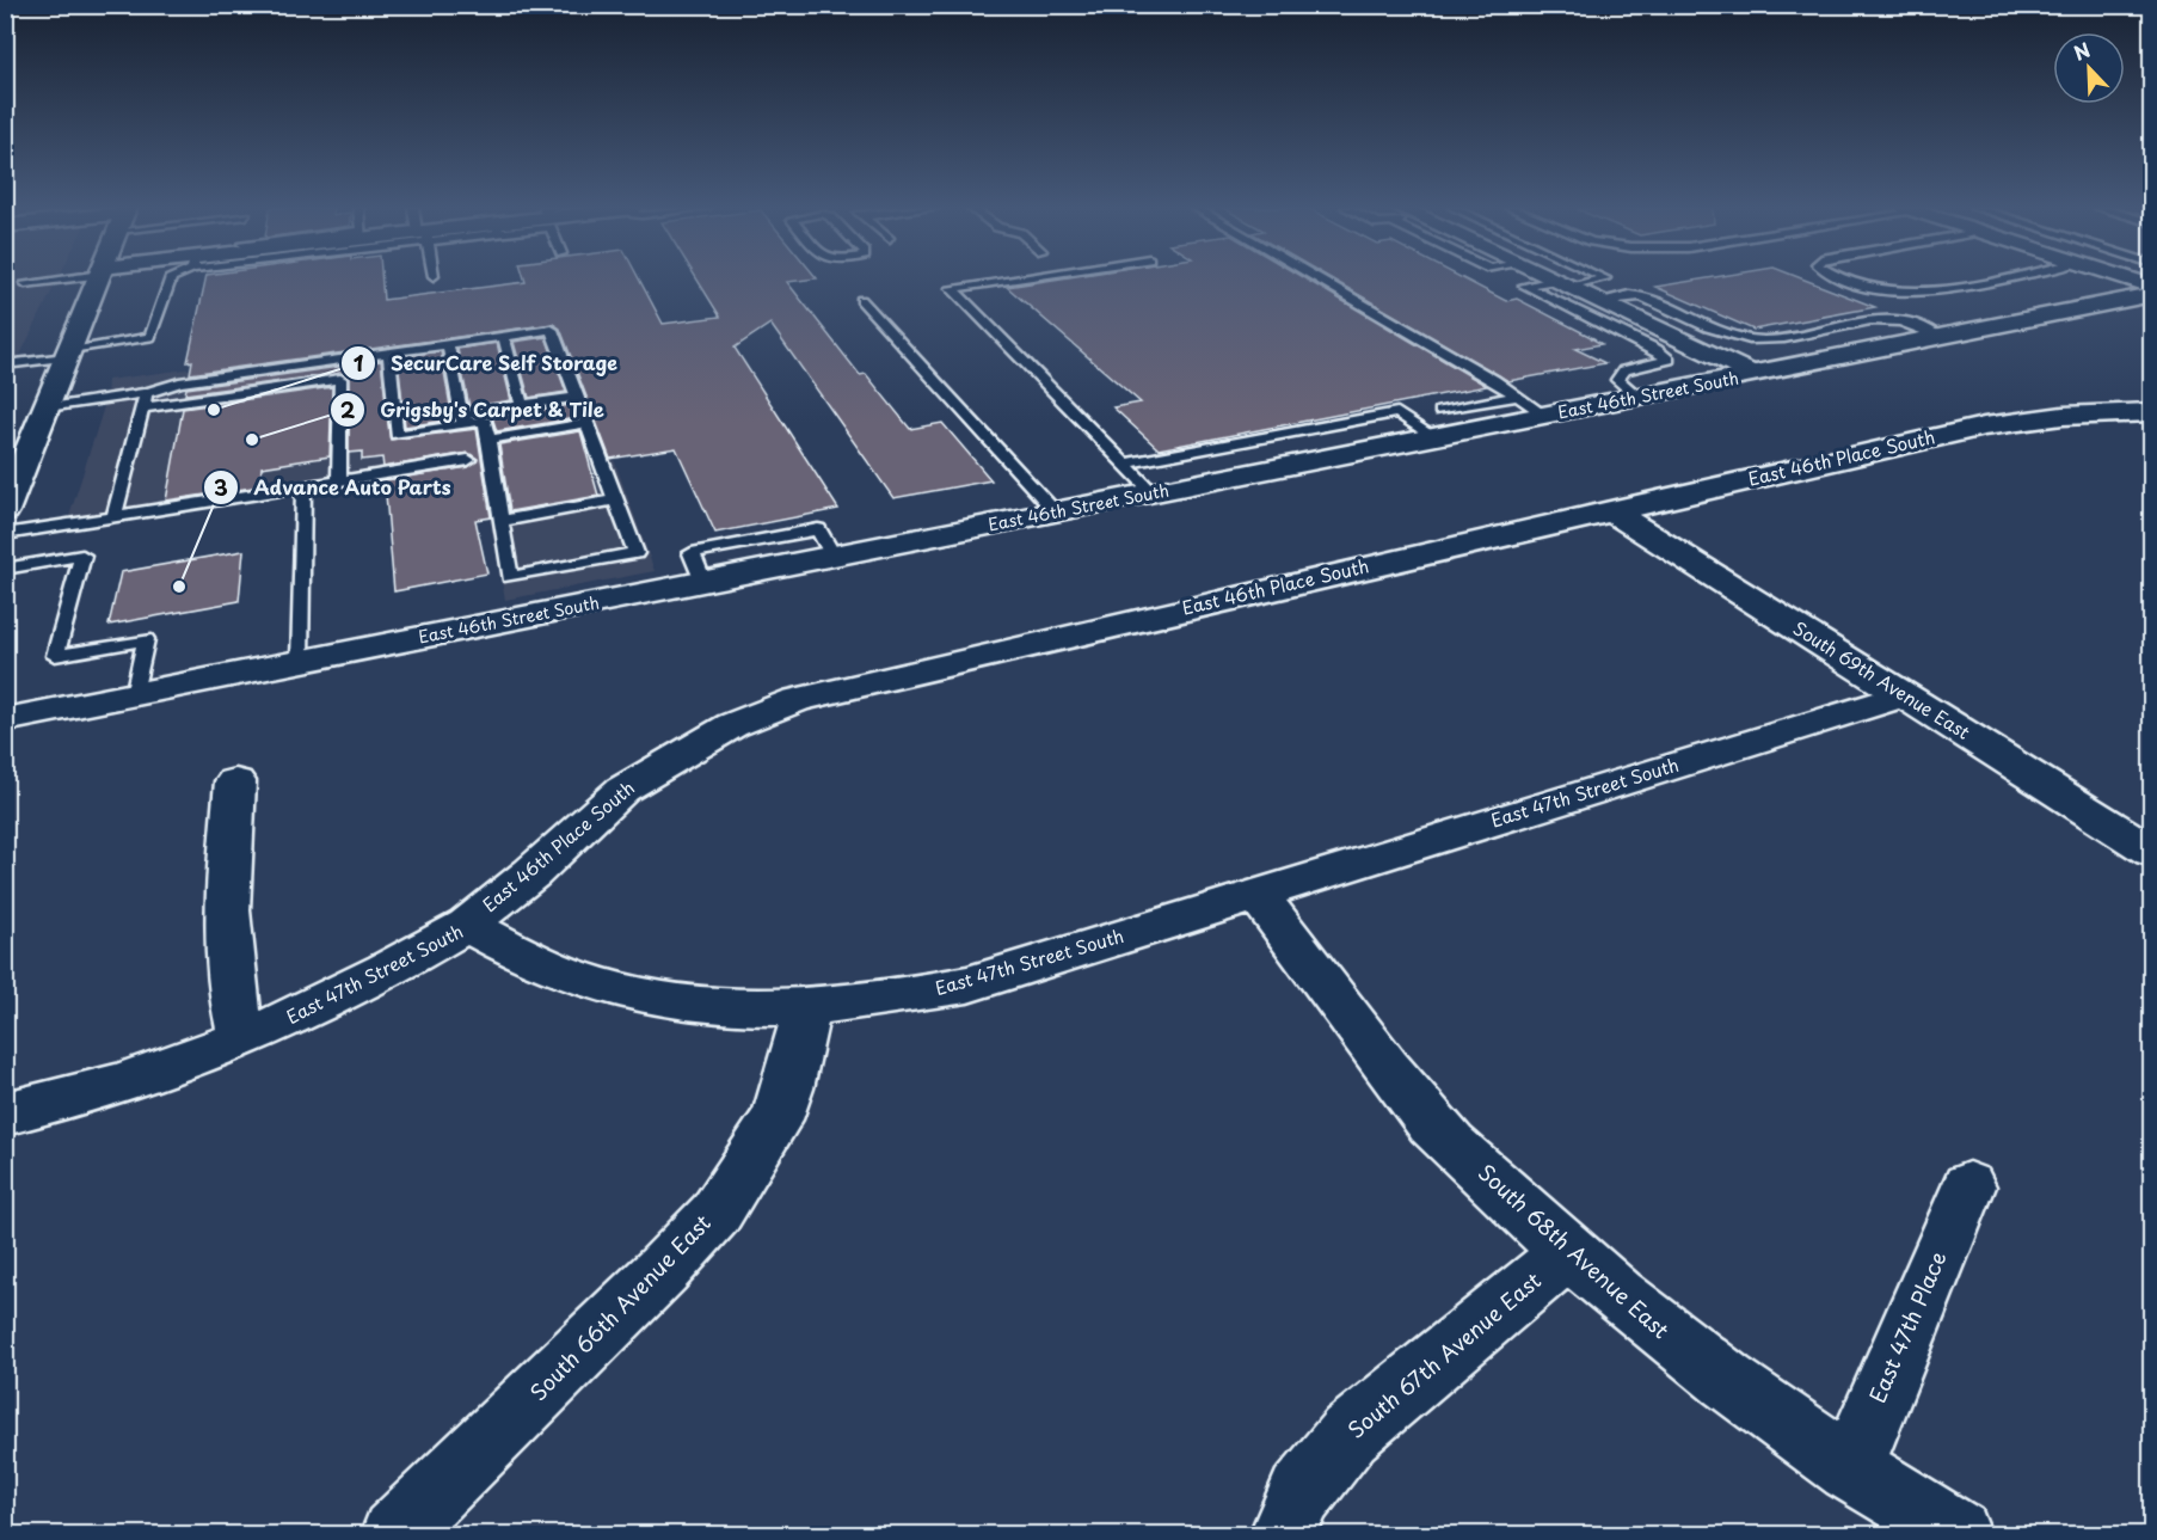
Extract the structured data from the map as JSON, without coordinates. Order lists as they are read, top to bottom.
{
  "streets": {
    "street": [
      "East 46th Street South",
      "East 46th Place South",
      "South 69th Avenue East",
      "East 47th Street South",
      "South 68th Avenue East",
      "South 66th Avenue East",
      "East 47th Place",
      "South 67th Avenue East"
    ]
  },
  "crossings": [
    ["East 46th Place South", "South 69th Avenue East"],
    ["East 46th Place South", "East 47th Street South"],
    ["South 69th Avenue East", "East 47th Street South"],
    ["East 47th Street South", "South 68th Avenue East"],
    ["East 47th Street South", "South 66th Avenue East"],
    ["South 68th Avenue East", "East 47th Place"],
    ["South 68th Avenue East", "South 67th Avenue East"]
  ],
  "places": ["SecurCare Self Storage", "Grigsby's Carpet & Tile", "Advance Auto Parts"],
  "north": "top left"
}
